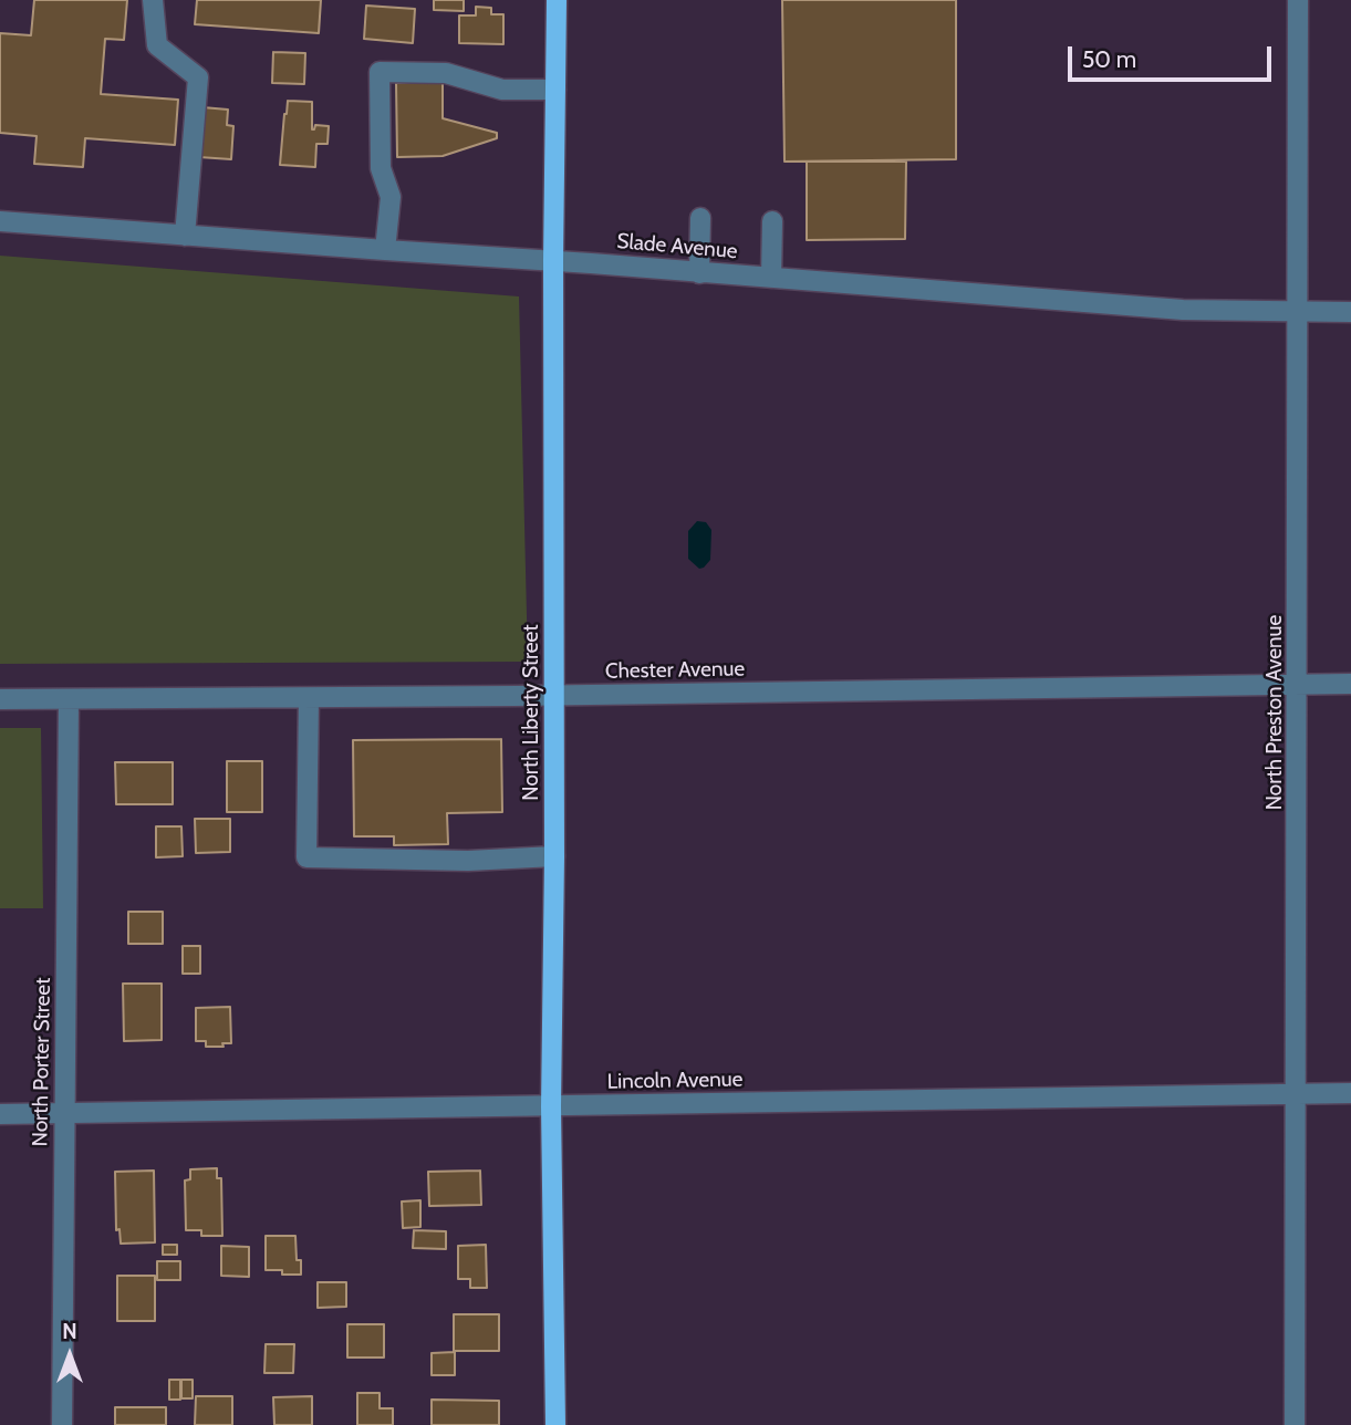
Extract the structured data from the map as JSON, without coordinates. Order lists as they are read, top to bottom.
{
  "streets": {
    "main road": ["North Liberty Street"],
    "street": [
      "Slade Avenue",
      "Chester Avenue",
      "North Preston Avenue",
      "North Porter Street",
      "Lincoln Avenue"
    ]
  },
  "crossings": [
    ["Slade Avenue", "North Liberty Street"],
    ["Slade Avenue", "North Preston Avenue"],
    ["Chester Avenue", "North Liberty Street"],
    ["Chester Avenue", "North Preston Avenue"],
    ["Chester Avenue", "North Porter Street"],
    ["North Liberty Street", "Lincoln Avenue"],
    ["North Preston Avenue", "Lincoln Avenue"],
    ["North Porter Street", "Lincoln Avenue"]
  ],
  "scale_bar": "50 m",
  "north": "top"
}
